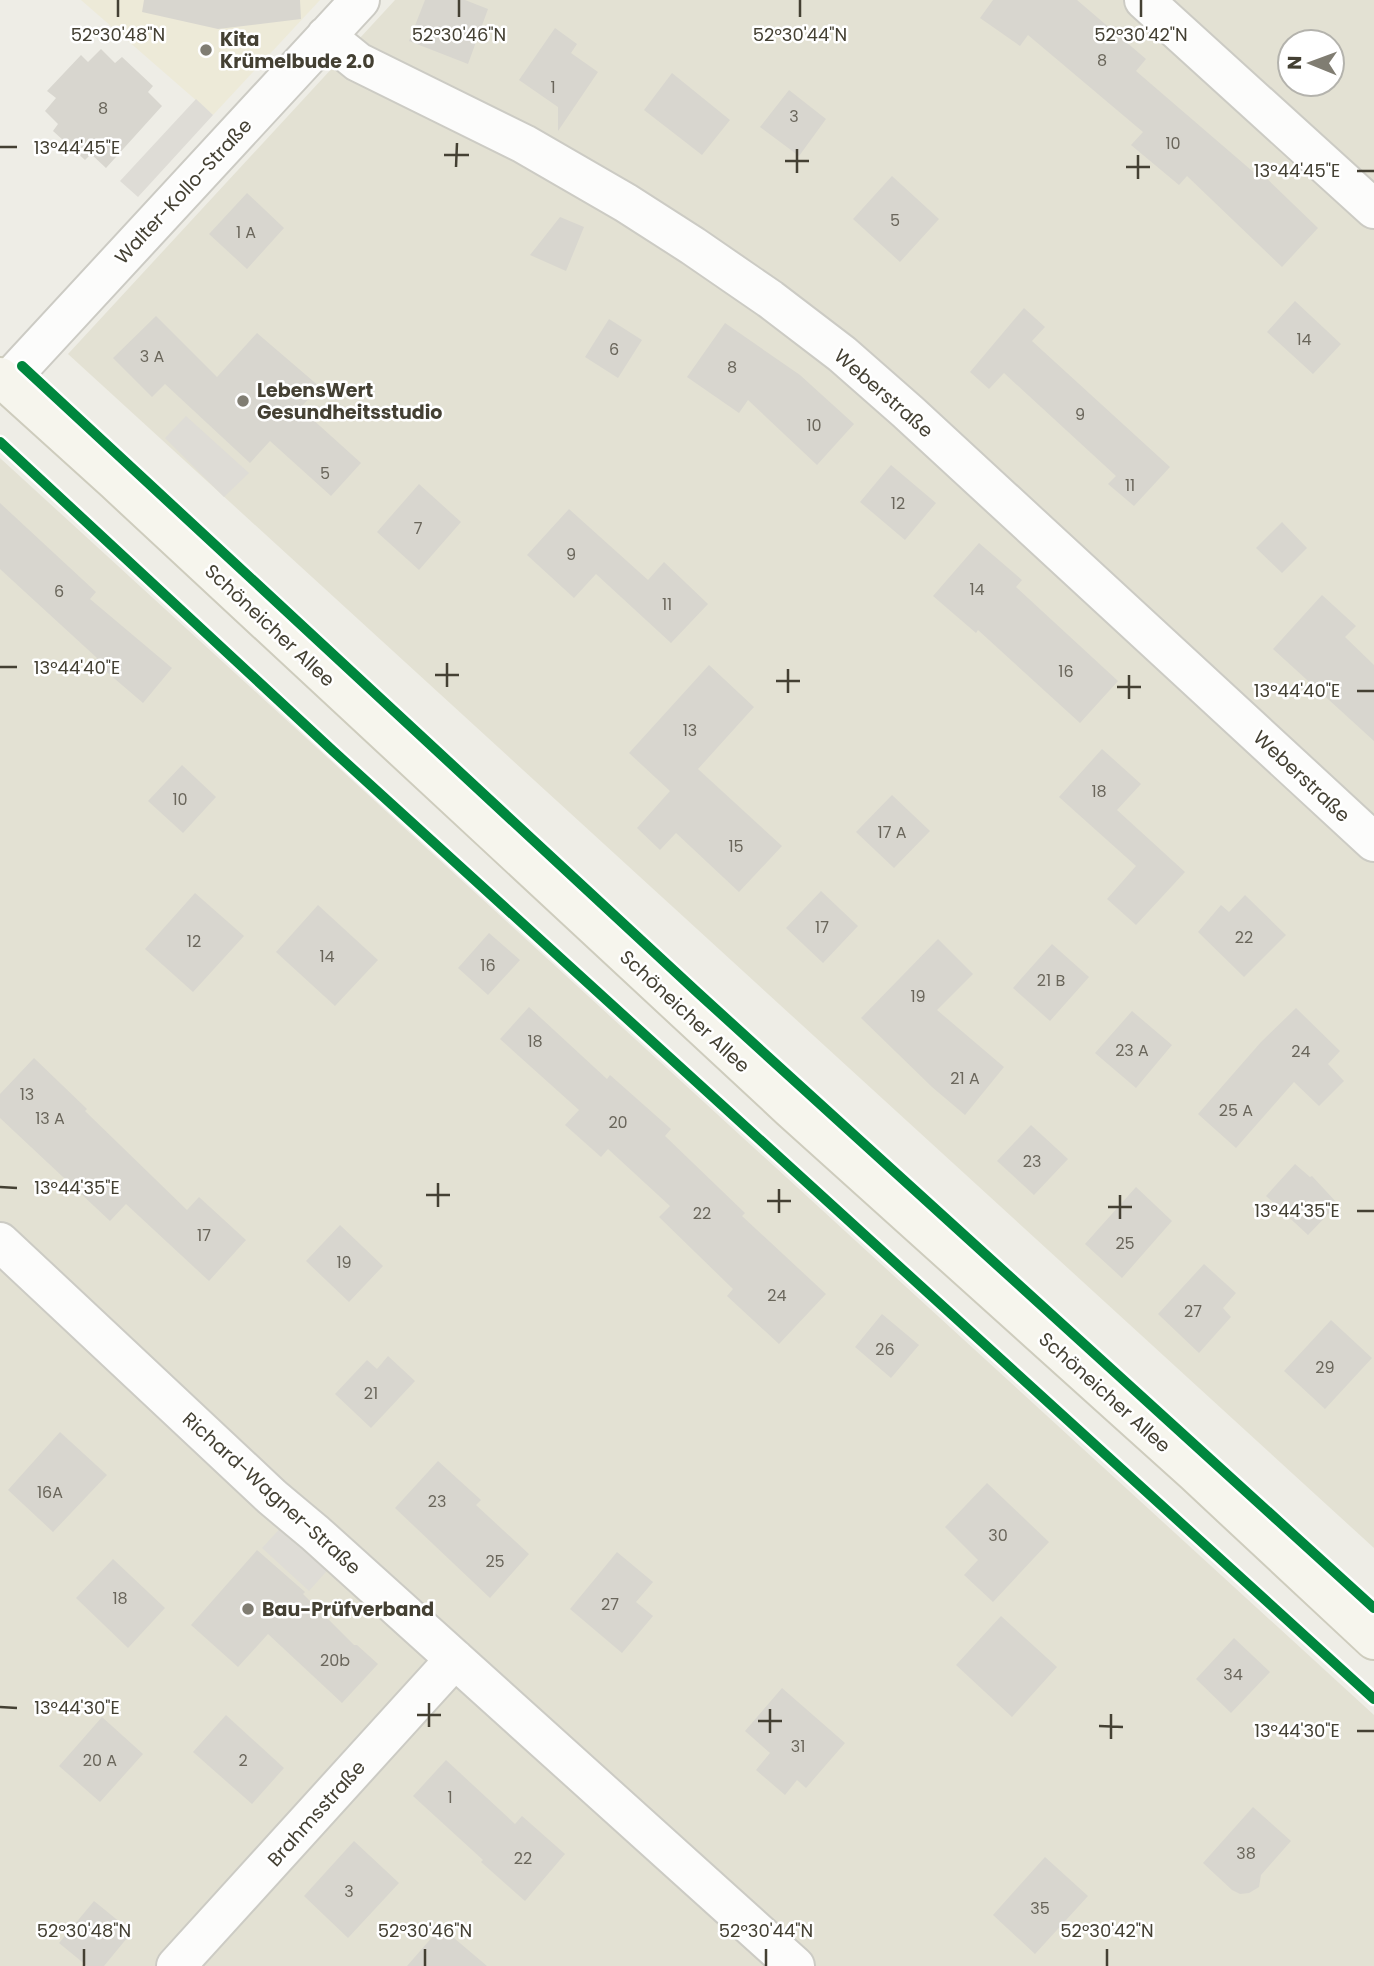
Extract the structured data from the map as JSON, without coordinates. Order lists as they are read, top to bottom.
{
  "streets": {
    "street": [
      "Walter-Kollo-Straße",
      "Weberstraße",
      "Schöneicher Allee",
      "Richard-Wagner-Straße",
      "Brahmsstraße"
    ]
  },
  "crossings": [
    ["Walter-Kollo-Straße", "Weberstraße"],
    ["Walter-Kollo-Straße", "Schöneicher Allee"],
    ["Richard-Wagner-Straße", "Brahmsstraße"]
  ],
  "places": ["Kita Krümelbude 2.0", "LebensWert Gesundheitsstudio", "Bau-Prüfverband"],
  "house_numbers": [
    "8",
    "1",
    "8",
    "3",
    "10",
    "5",
    "1 A",
    "14",
    "6",
    "3 A",
    "8",
    "9",
    "10",
    "5",
    "11",
    "12",
    "7",
    "9",
    "14",
    "6",
    "11",
    "16",
    "13",
    "18",
    "10",
    "17 A",
    "15",
    "17",
    "22",
    "12",
    "14",
    "16",
    "21 B",
    "19",
    "18",
    "23 A",
    "24",
    "21 A",
    "13",
    "25 A",
    "13 A",
    "20",
    "23",
    "22",
    "17",
    "25",
    "19",
    "24",
    "27",
    "26",
    "29",
    "21",
    "16A",
    "23",
    "30",
    "25",
    "18",
    "27",
    "20b",
    "34",
    "31",
    "20 A",
    "2",
    "1",
    "38",
    "22",
    "3",
    "35"
  ],
  "north": "left",
  "coordinates": [
    "52°30'48\"N",
    "52°30'46\"N",
    "52°30'44\"N",
    "52°30'42\"N",
    "13°44'45\"E",
    "13°44'40\"E",
    "13°44'35\"E",
    "13°44'30\"E"
  ]
}
